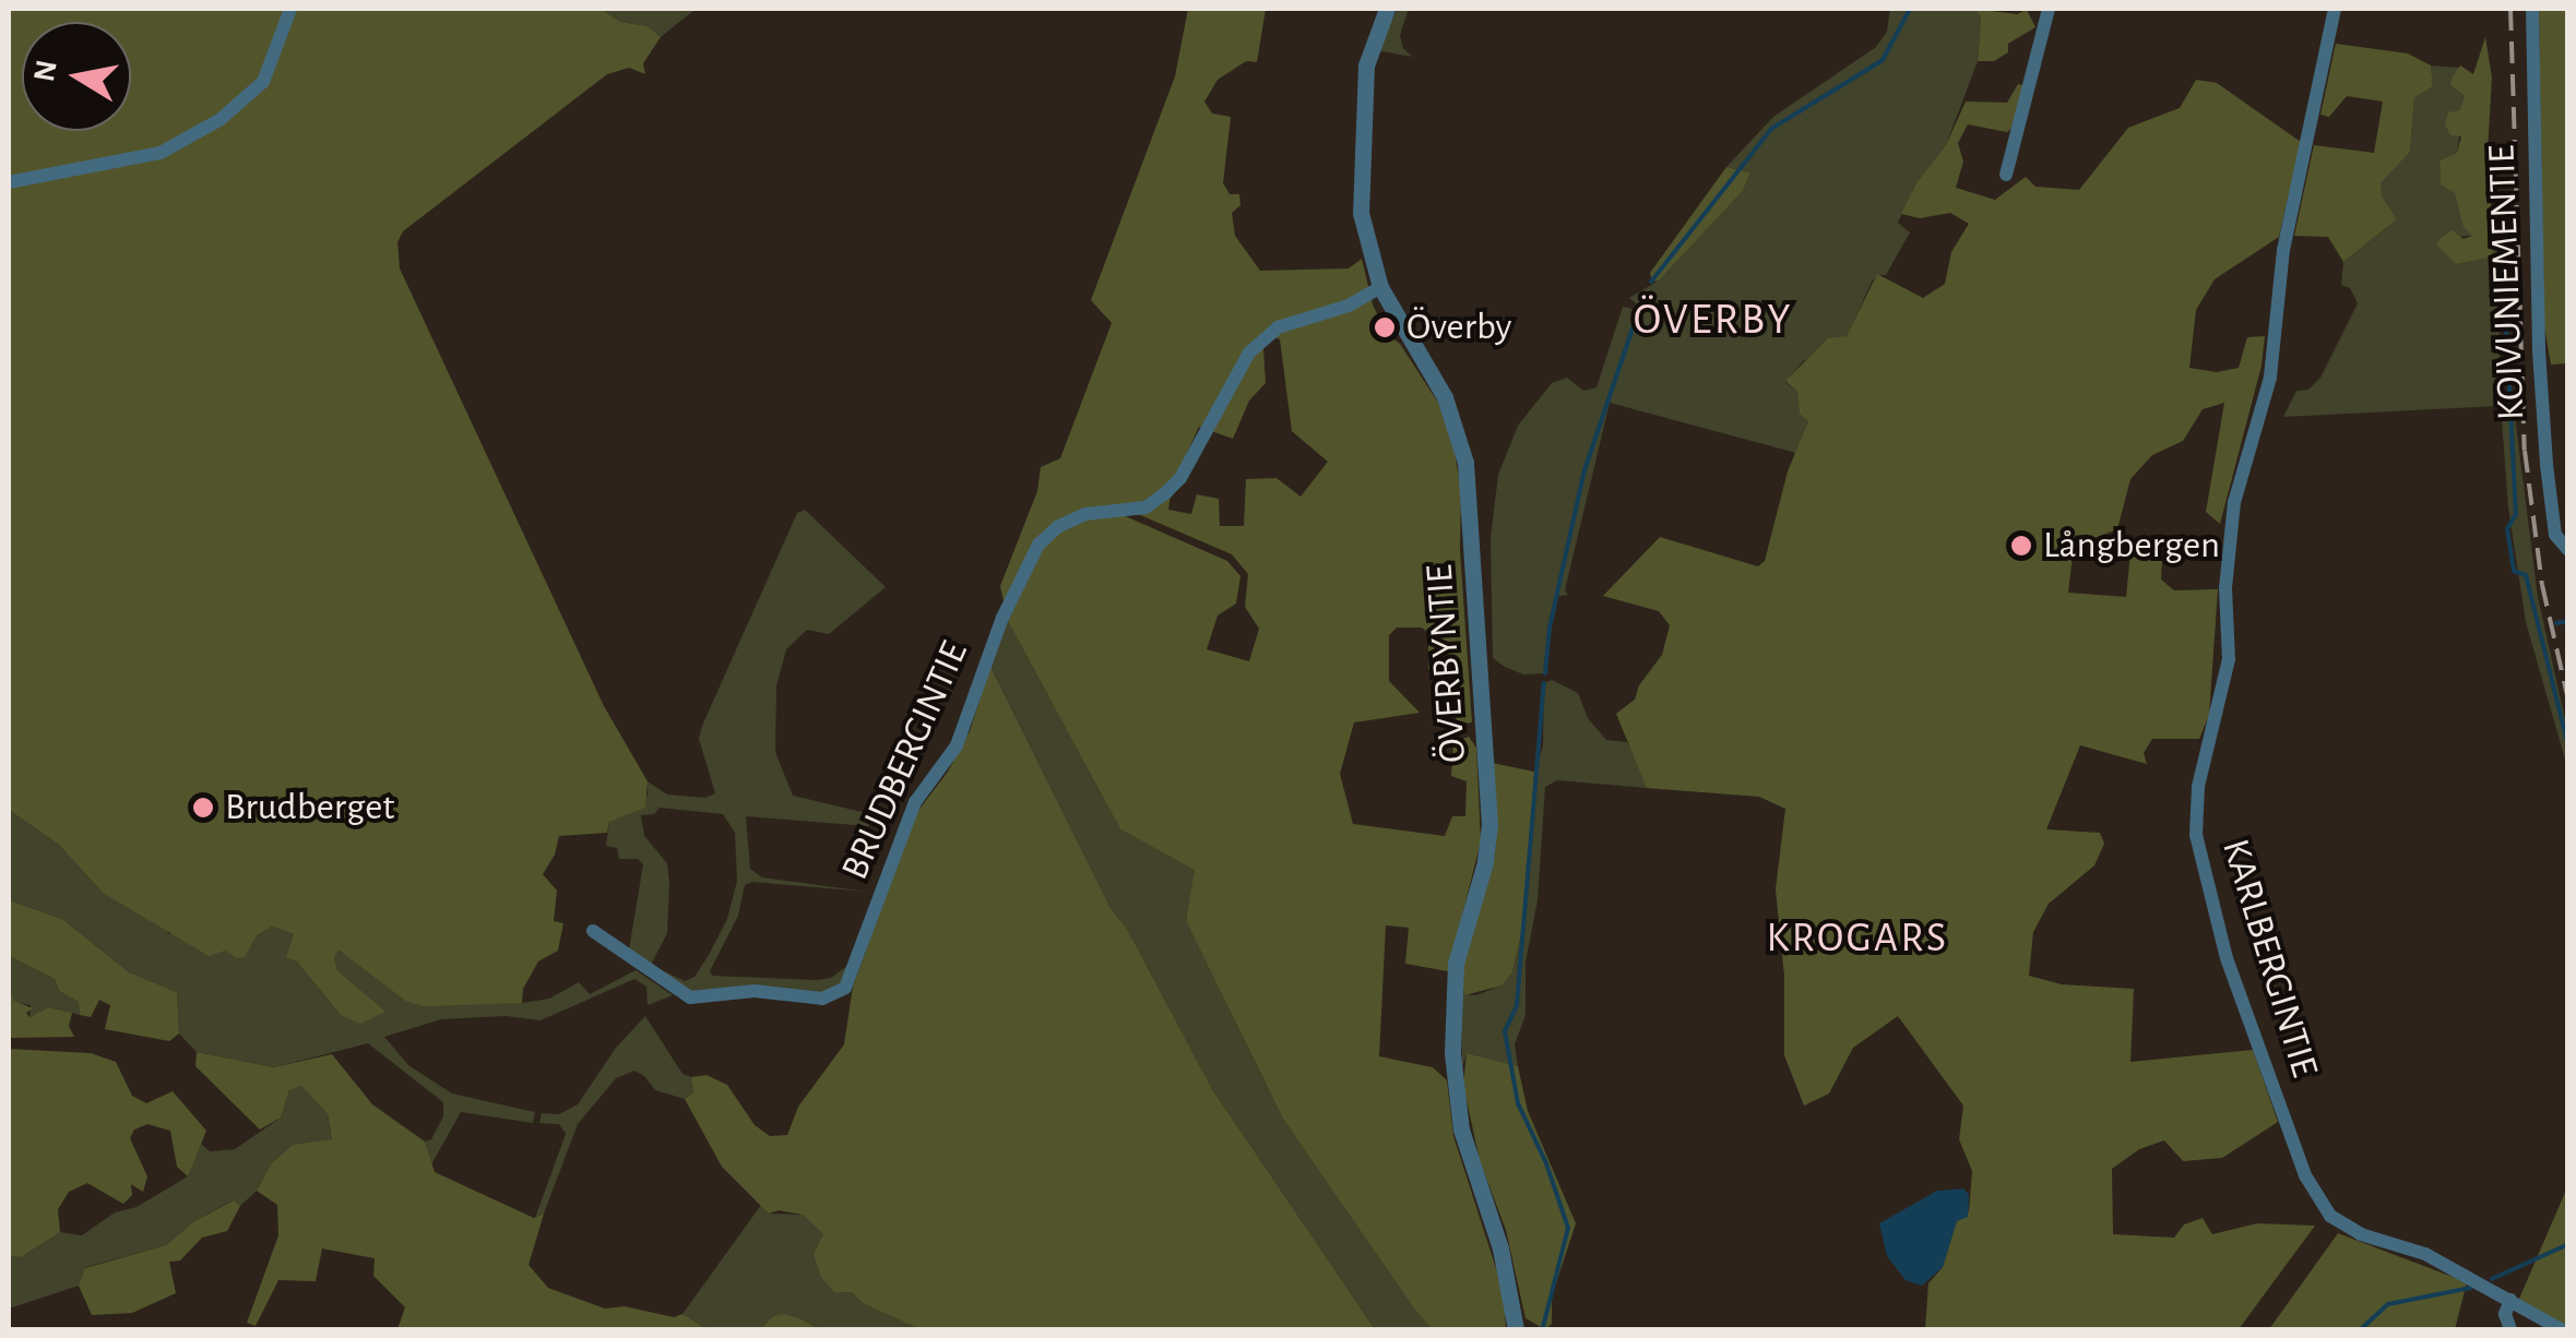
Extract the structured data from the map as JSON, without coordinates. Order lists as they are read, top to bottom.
{
  "streets": {
    "street": [
      "KOIVUNIEMENTIE",
      "ÖVERBYNTIE",
      "BRUDBERGINTIE",
      "KARLBERGINTIE"
    ]
  },
  "crossings": [
    ["ÖVERBYNTIE", "BRUDBERGINTIE"]
  ],
  "districts": ["ÖVERBY", "KROGARS"],
  "places": ["Överby", "Långbergen", "Brudberget"],
  "north": "left"
}
